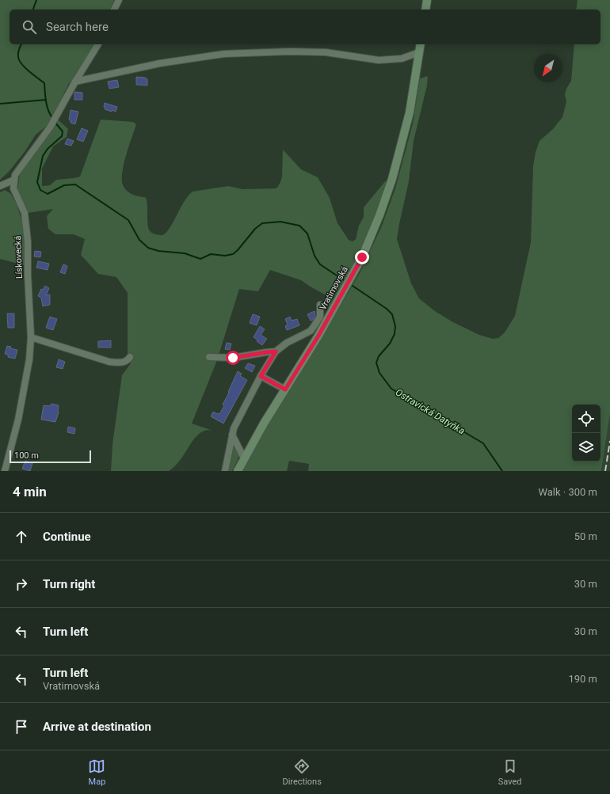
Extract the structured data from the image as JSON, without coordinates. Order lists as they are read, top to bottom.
{
  "streets": {
    "main road": ["Vratimovská"],
    "street": ["Lískovecká"]
  },
  "water": ["Ostravická Datyňka"],
  "scale_bar": "100 m",
  "north": "bottom left",
  "page": {
    "search": "Search here",
    "scale": "100 m",
    "heading": ["4 min", "Walk · 300 m"],
    "list": [
      ["Continue", "50 m"],
      ["Turn right", "30 m"],
      ["Turn left", "30 m"],
      ["Turn left", "Vratimovská", "190 m"],
      "Arrive at destination"
    ],
    "nav": ["Map", "Directions", "Saved"]
  }
}
